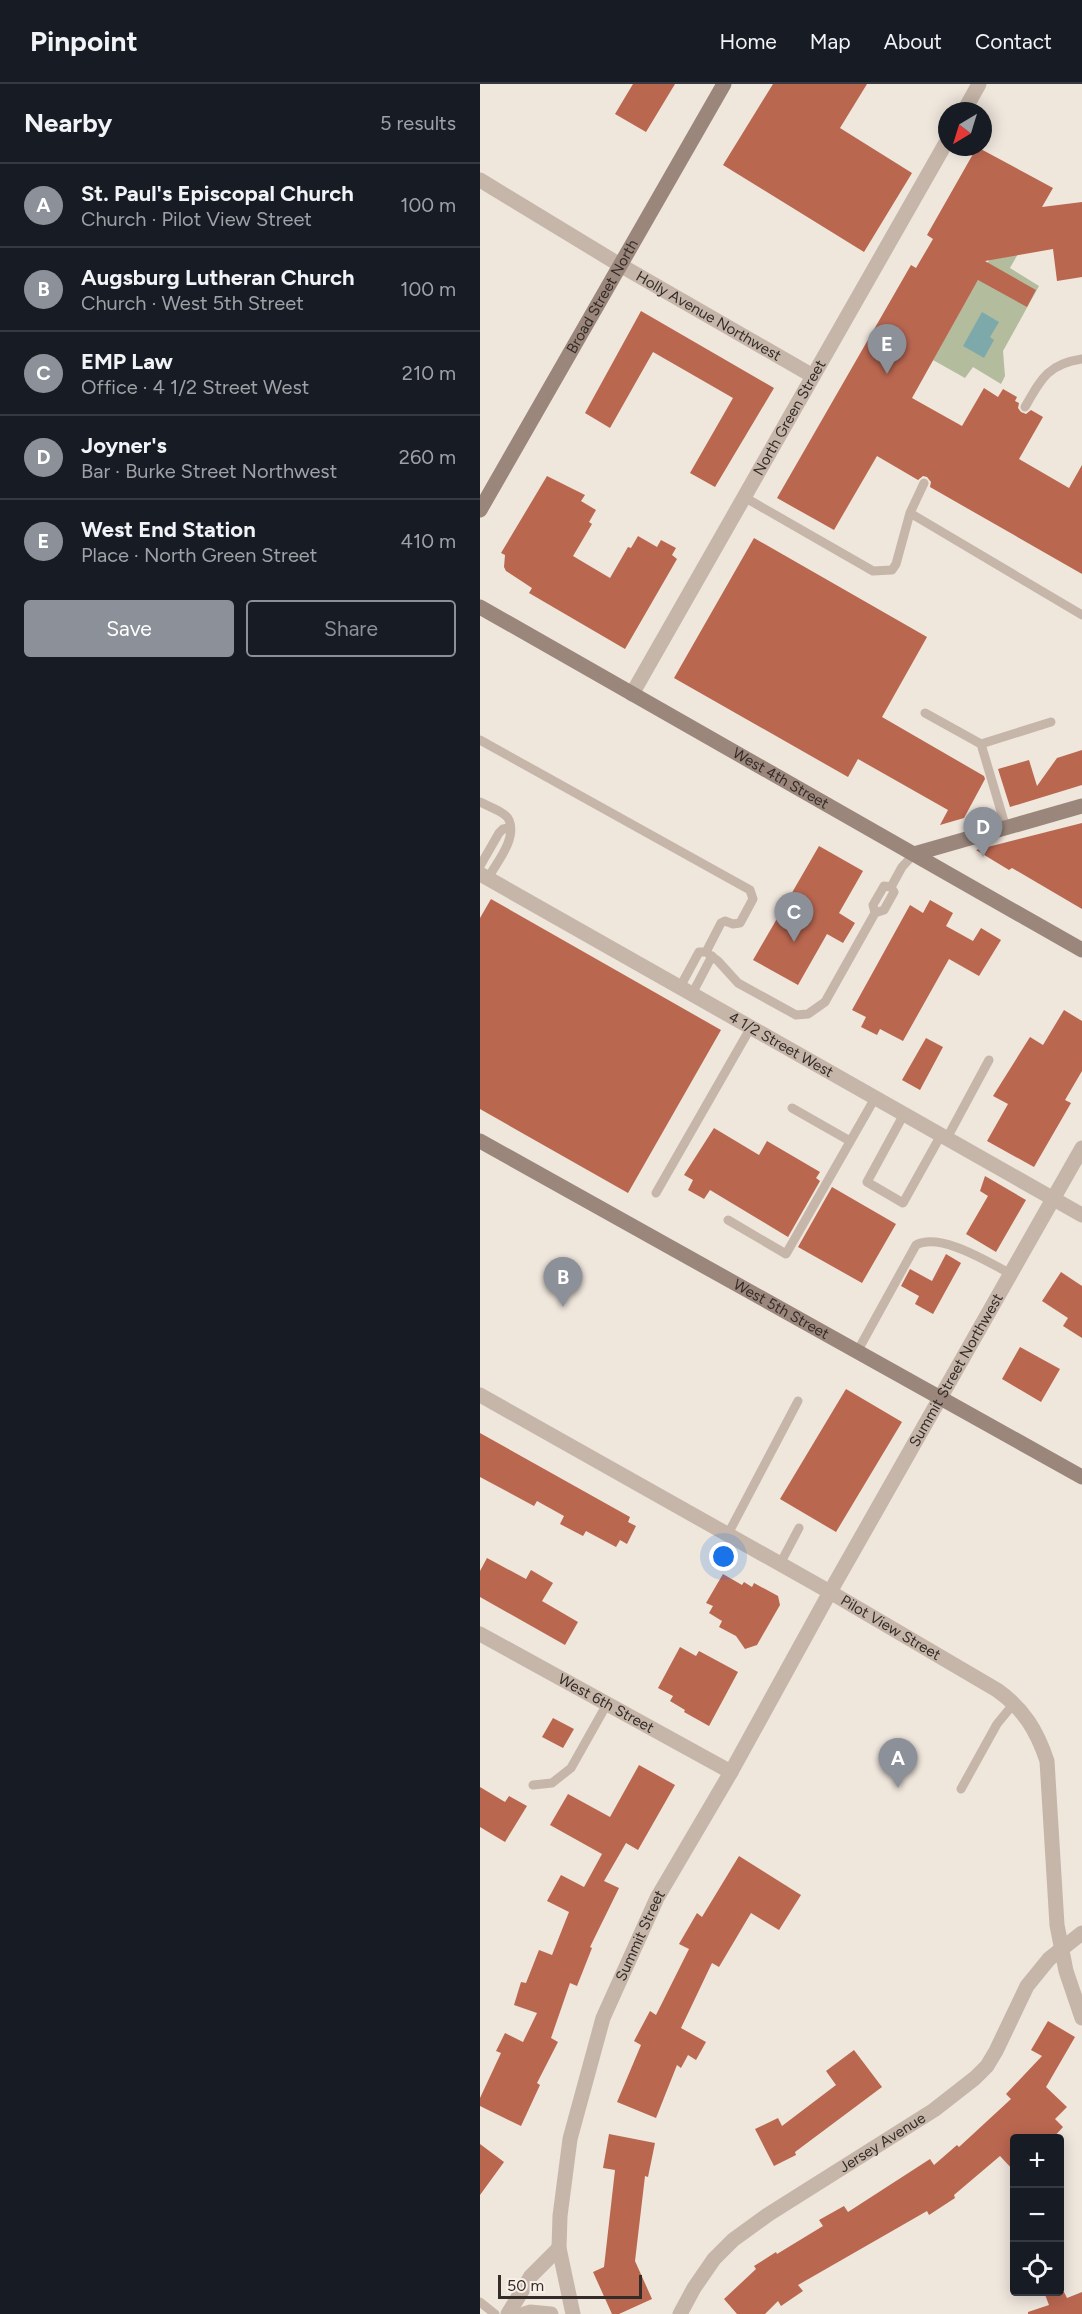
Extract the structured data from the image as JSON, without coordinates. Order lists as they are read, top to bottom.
{
  "streets": {
    "street": [
      "Broad Street North",
      "Holly Avenue Northwest",
      "North Green Street",
      "West 4th Street",
      "4 1/2 Street West",
      "West 5th Street",
      "Summit Street Northwest",
      "Pilot View Street",
      "West 6th Street",
      "Summit Street",
      "Jersey Avenue"
    ]
  },
  "crossings": [
    ["Broad Street North", "Holly Avenue Northwest"],
    ["Holly Avenue Northwest", "North Green Street"],
    ["North Green Street", "West 4th Street"],
    ["4 1/2 Street West", "Summit Street Northwest"],
    ["West 5th Street", "Summit Street Northwest"],
    ["Summit Street Northwest", "Pilot View Street"],
    ["Summit Street Northwest", "Summit Street"],
    ["Pilot View Street", "Summit Street"],
    ["Pilot View Street", "Jersey Avenue"],
    ["West 6th Street", "Summit Street"]
  ],
  "scale_bar": "50 m",
  "north": "bottom left",
  "page": {
    "header": "Pinpoint",
    "nav": [
      "Home",
      "Map",
      "About",
      "Contact"
    ],
    "heading": ["Nearby", "5 results"],
    "list": [
      {
        "mark": "A",
        "name": "St. Paul's Episcopal Church",
        "note": "Church · Pilot View Street",
        "value": "100 m"
      },
      {
        "mark": "B",
        "name": "Augsburg Lutheran Church",
        "note": "Church · West 5th Street",
        "value": "100 m"
      },
      {
        "mark": "C",
        "name": "EMP Law",
        "note": "Office · 4 1/2 Street West",
        "value": "210 m"
      },
      {
        "mark": "D",
        "name": "Joyner's",
        "note": "Bar · Burke Street Northwest",
        "value": "260 m"
      },
      {
        "mark": "E",
        "name": "West End Station",
        "note": "Place · North Green Street",
        "value": "410 m"
      }
    ],
    "pins": [
      "E",
      "D",
      "C",
      "B",
      "A"
    ],
    "buttons": ["Save", "Share"],
    "map_buttons": ["+", "−"],
    "scale": "50 m"
  }
}
